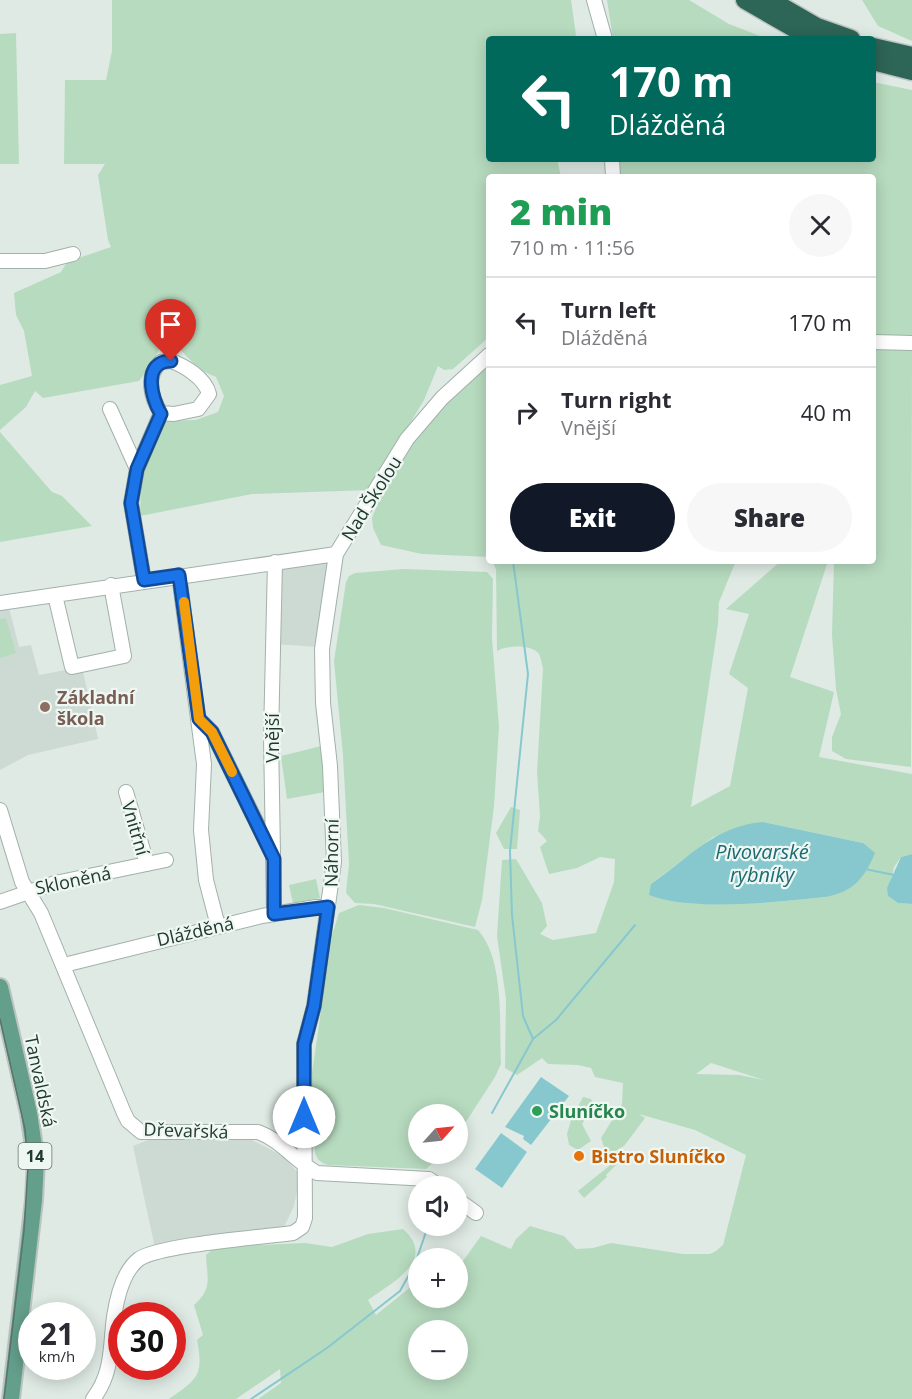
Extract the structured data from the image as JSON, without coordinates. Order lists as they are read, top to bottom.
{
  "streets": {
    "main road": ["Tanvaldská", "14"],
    "street": [
      "Nad Školou",
      "Vnější",
      "Vnitřní",
      "Náhorní",
      "Skloněná",
      "Dlážděná",
      "Dřevařská"
    ]
  },
  "crossings": [
    ["Nad Školou", "Vnější"],
    ["Nad Školou", "Náhorní"],
    ["Vnější", "Dlážděná"],
    ["Vnitřní", "Skloněná"],
    ["Náhorní", "Dlážděná"],
    ["Náhorní", "Dřevařská"],
    ["Skloněná", "Dřevařská"],
    ["Dlážděná", "Dřevařská"]
  ],
  "water": ["Pivovarské rybníky"],
  "places": ["Základní škola", "Sluníčko", "Bistro Sluníčko"],
  "north": "top right",
  "page": {
    "turn": ["170 m", "Dlážděná"],
    "heading": ["2 min", "710 m · 11:56"],
    "list": [
      {
        "name": "Turn left",
        "note": "Dlážděná",
        "value": "170 m"
      },
      {
        "name": "Turn right",
        "note": "Vnější",
        "value": "40 m"
      }
    ],
    "buttons": ["Exit", "Share"],
    "map_buttons": ["+", "−"],
    "speed": "21 km/h",
    "limit": "30"
  }
}
